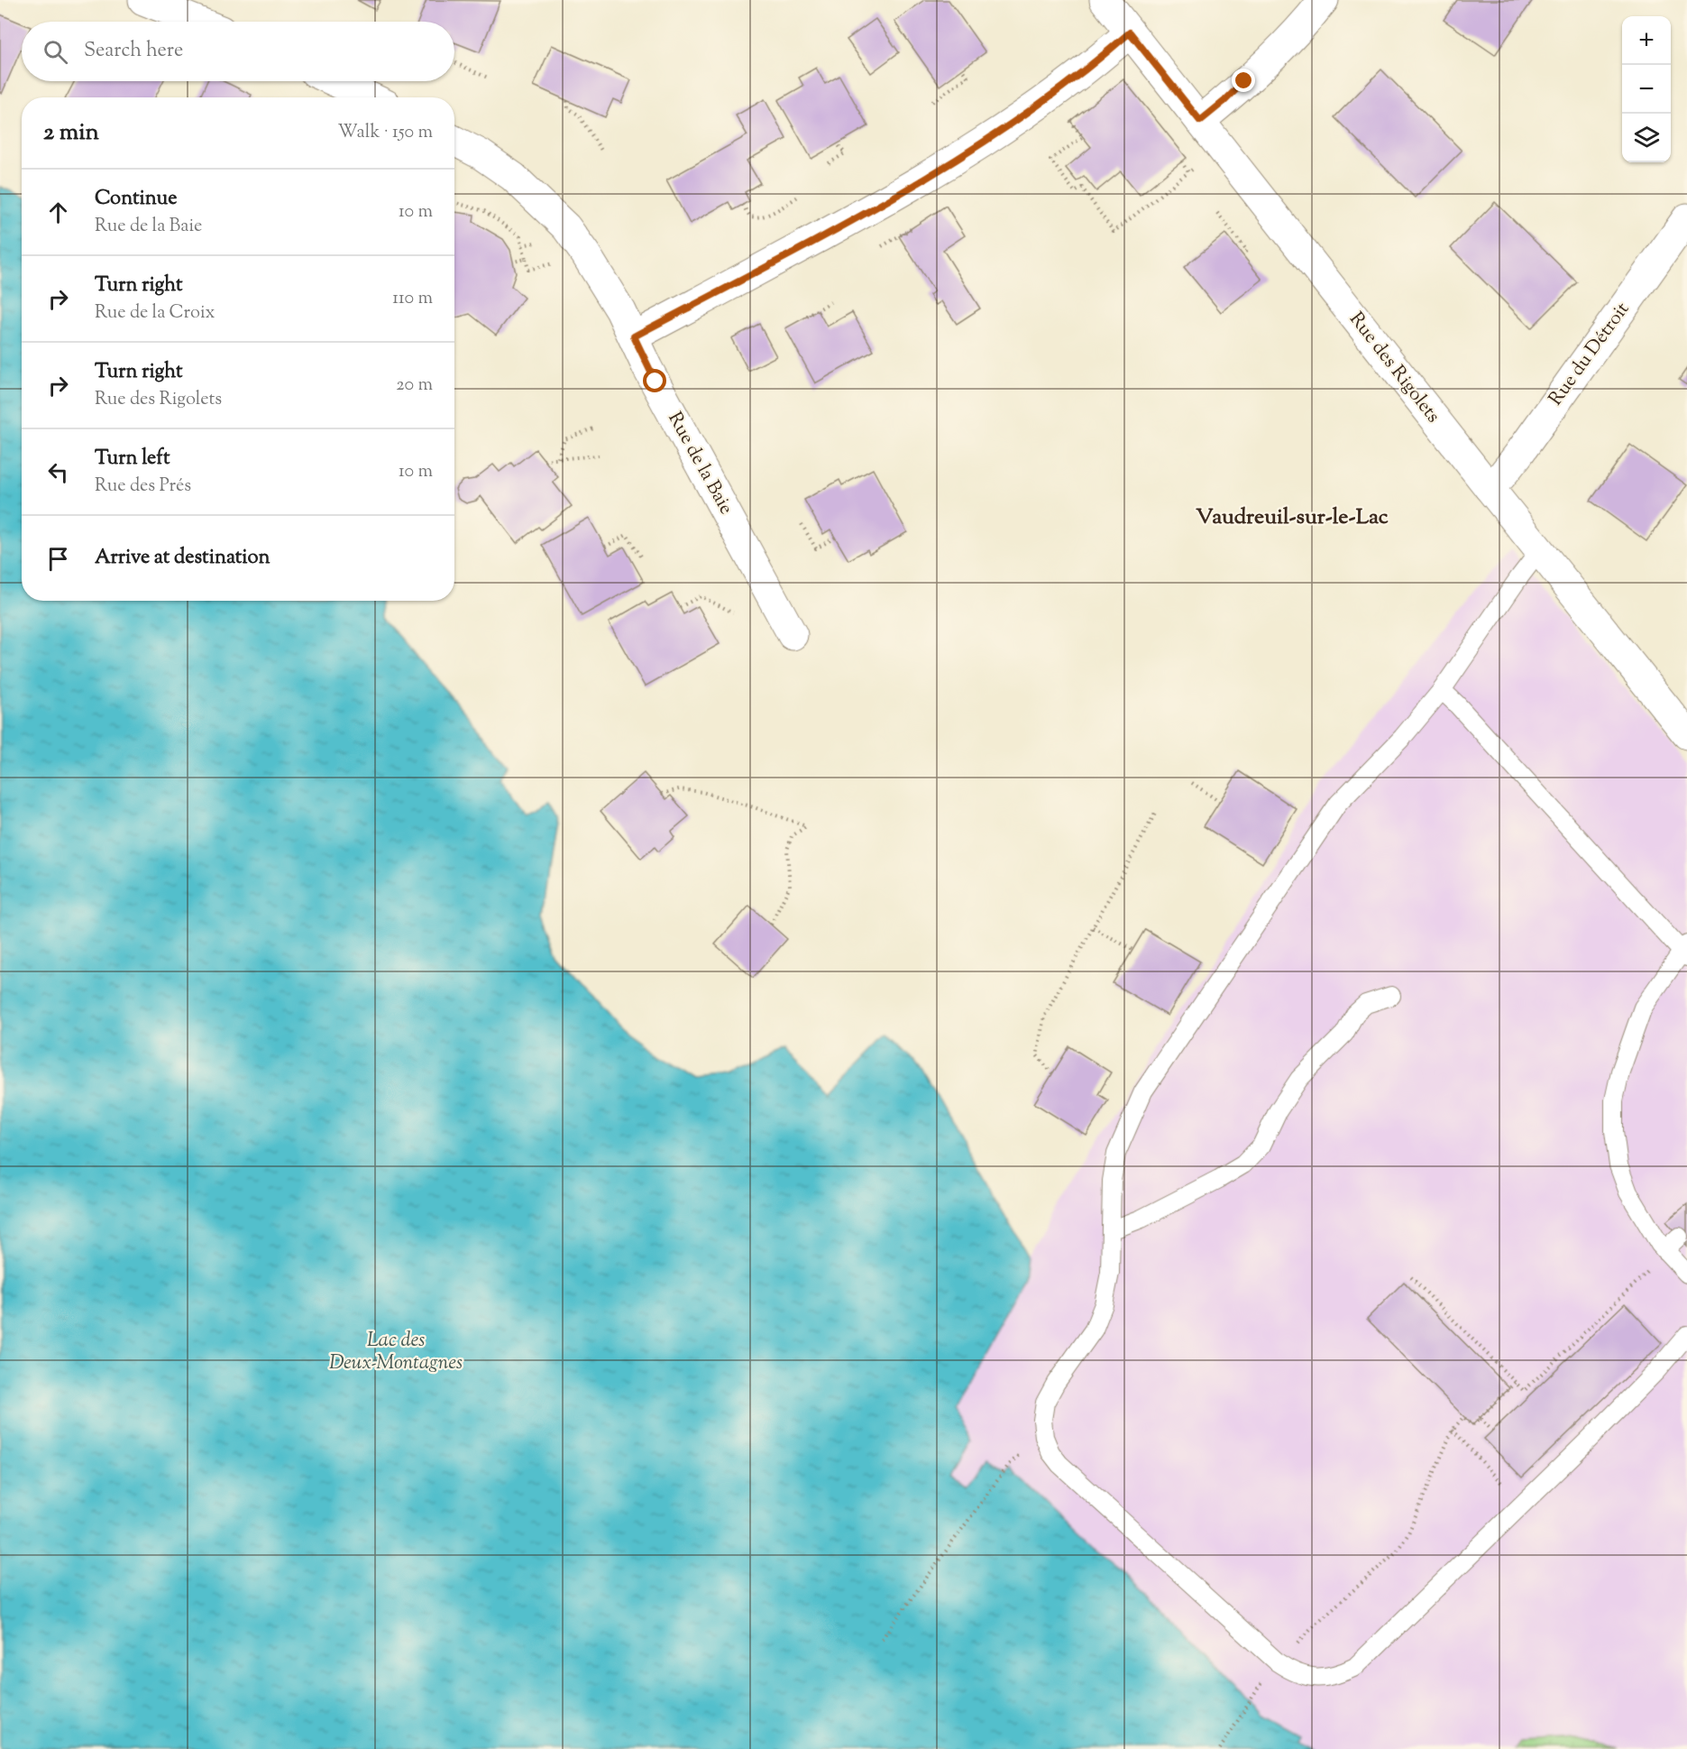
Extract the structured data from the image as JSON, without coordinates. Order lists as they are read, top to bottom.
{
  "streets": {
    "street": ["Rue du Détroit", "Rue des Rigolets", "Rue de la Baie"]
  },
  "crossings": [
    ["Rue du Détroit", "Rue des Rigolets"]
  ],
  "districts": ["Vaudreuil-sur-le-Lac"],
  "water": ["Lac des Deux-Montagnes"],
  "page": {
    "map_buttons": ["+", "−"],
    "search": "Search here",
    "heading": ["2 min", "Walk · 150 m"],
    "list": [
      ["Continue", "Rue de la Baie", "10 m"],
      ["Turn right", "Rue de la Croix", "110 m"],
      ["Turn right", "Rue des Rigolets", "20 m"],
      ["Turn left", "Rue des Prés", "10 m"],
      "Arrive at destination"
    ]
  }
}
